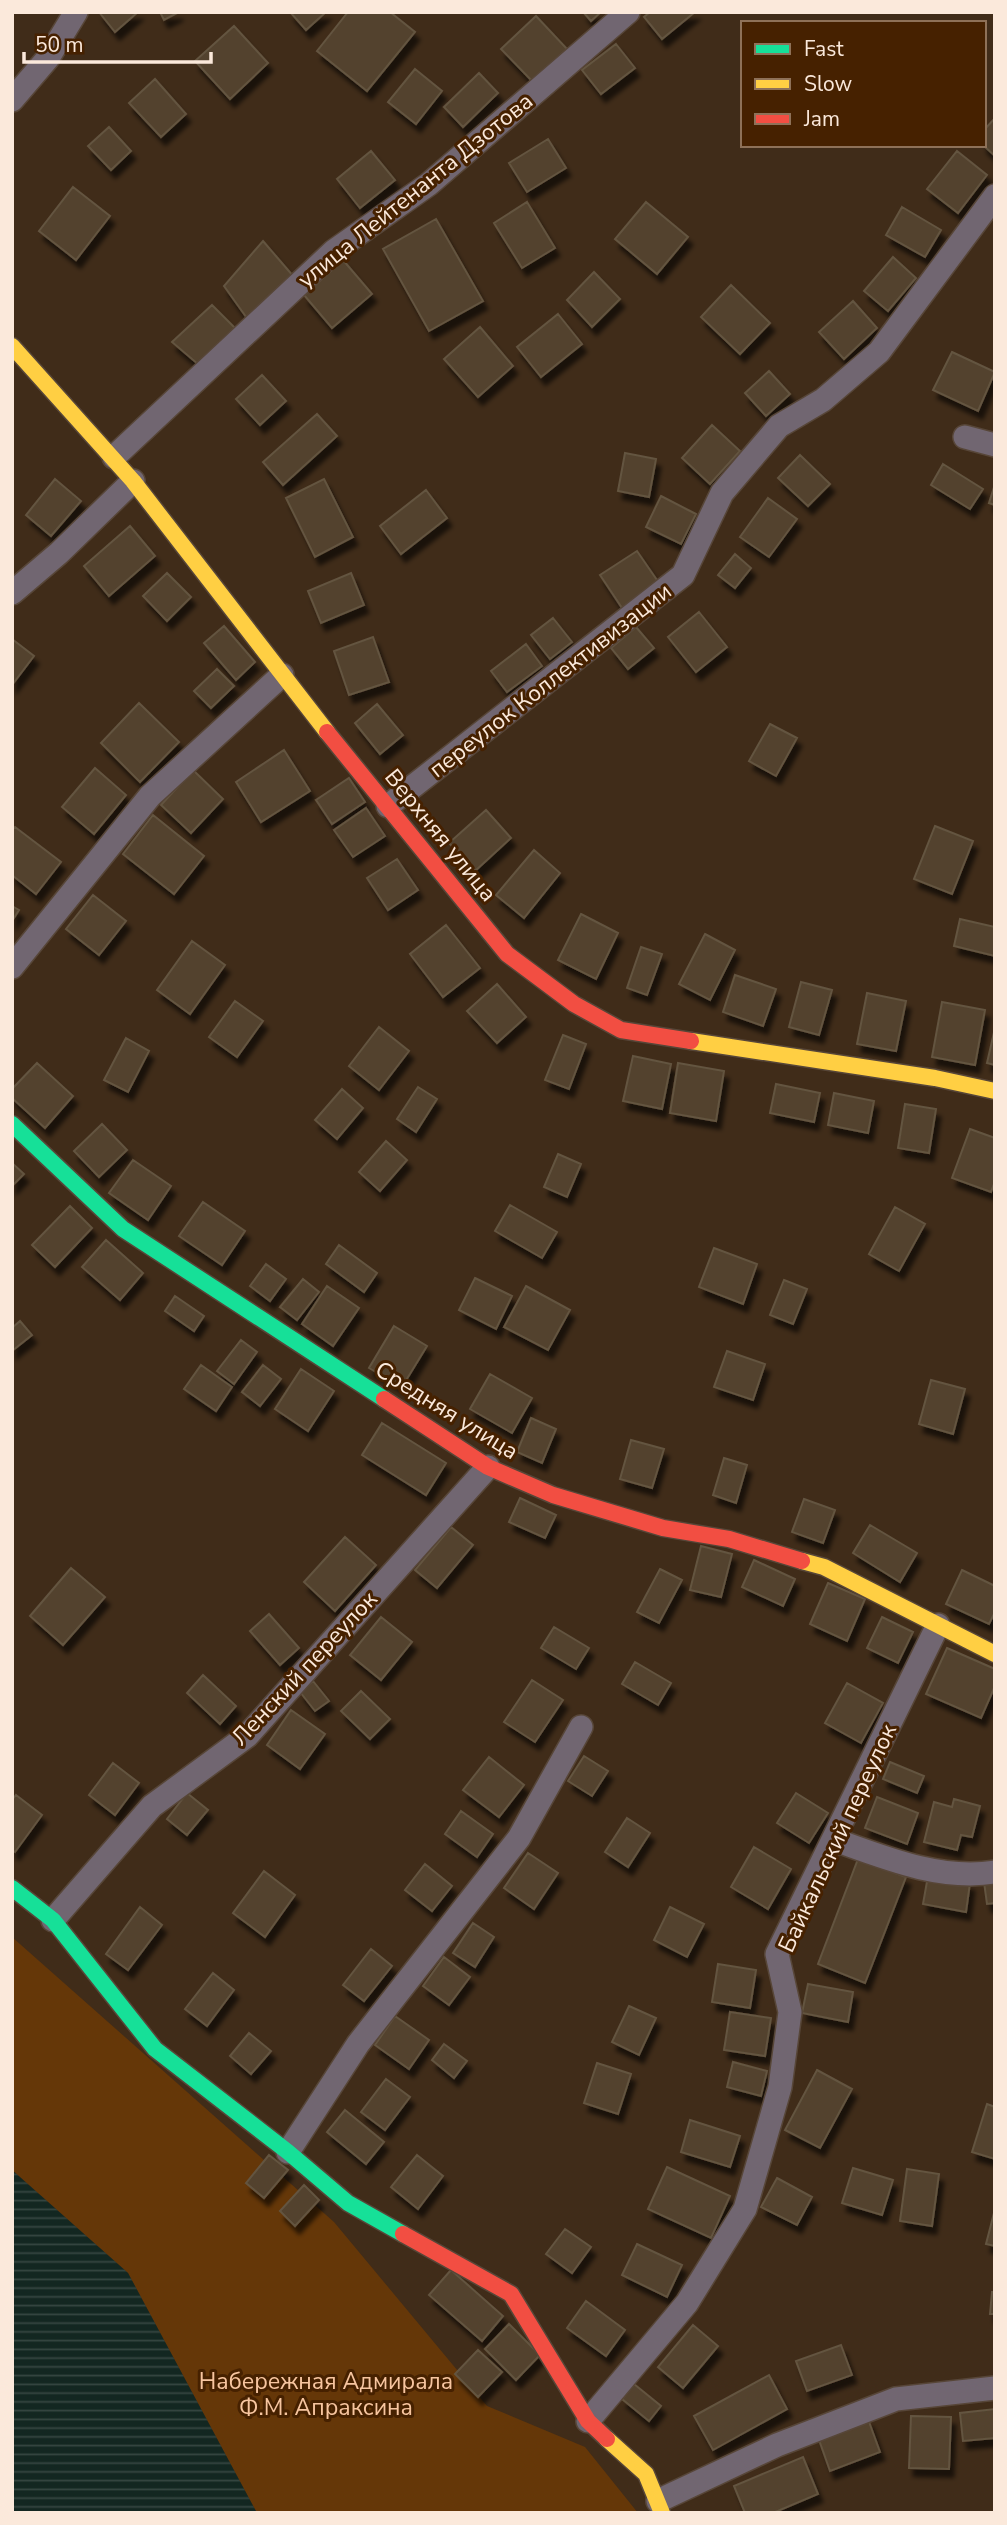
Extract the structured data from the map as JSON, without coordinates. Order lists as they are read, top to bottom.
{
  "streets": {
    "street": [
      "улица Лейтенанта Дзотова",
      "переулок Коллективизации",
      "Верхняя улица",
      "Средняя улица",
      "Ленский переулок",
      "Байкальский переулок"
    ]
  },
  "crossings": [
    ["улица Лейтенанта Дзотова", "Верхняя улица"],
    ["переулок Коллективизации", "Верхняя улица"],
    ["Средняя улица", "Ленский переулок"],
    ["Средняя улица", "Байкальский переулок"]
  ],
  "parks": ["Набережная Адмирала Ф.М. Апраксина"],
  "legend": ["Fast", "Slow", "Jam"],
  "scale_bar": "50 m"
}
